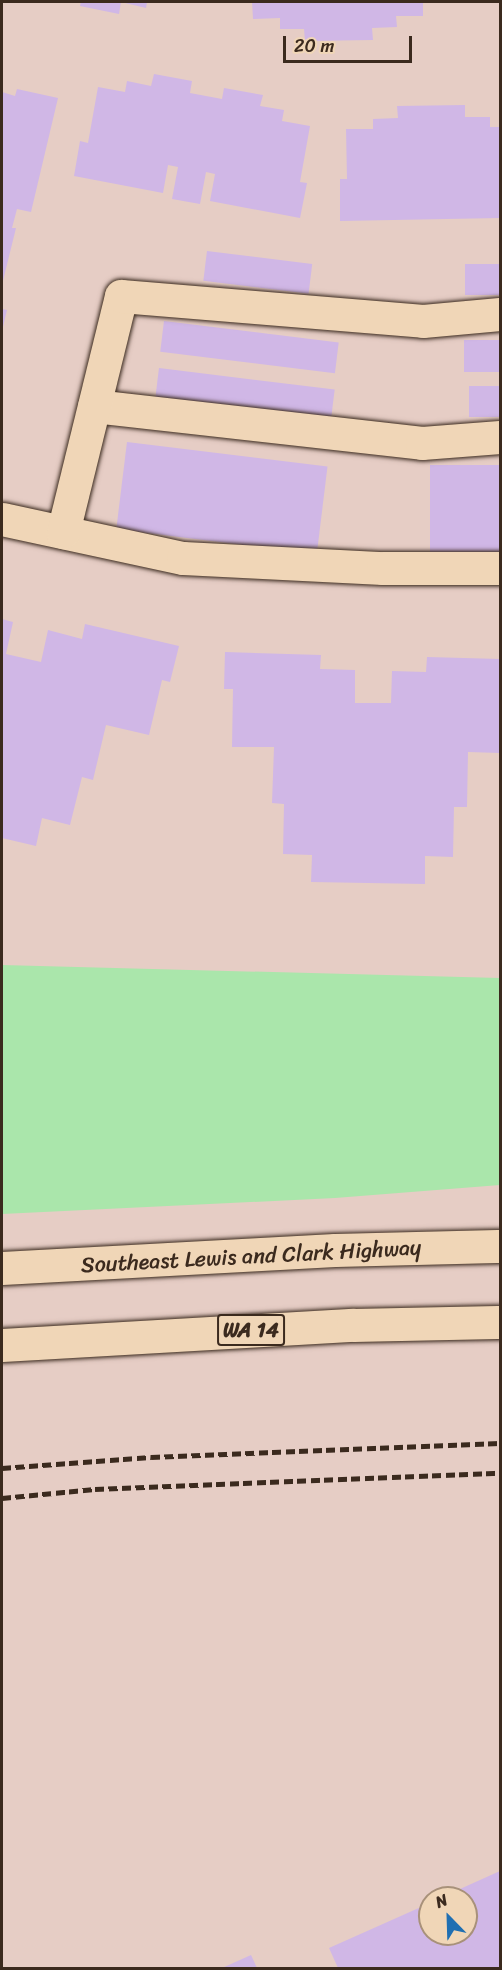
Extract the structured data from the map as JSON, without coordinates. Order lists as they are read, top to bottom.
{
  "streets": {
    "main road": ["Southeast Lewis and Clark Highway", "WA 14"]
  },
  "scale_bar": "20 m",
  "north": "top left"
}
